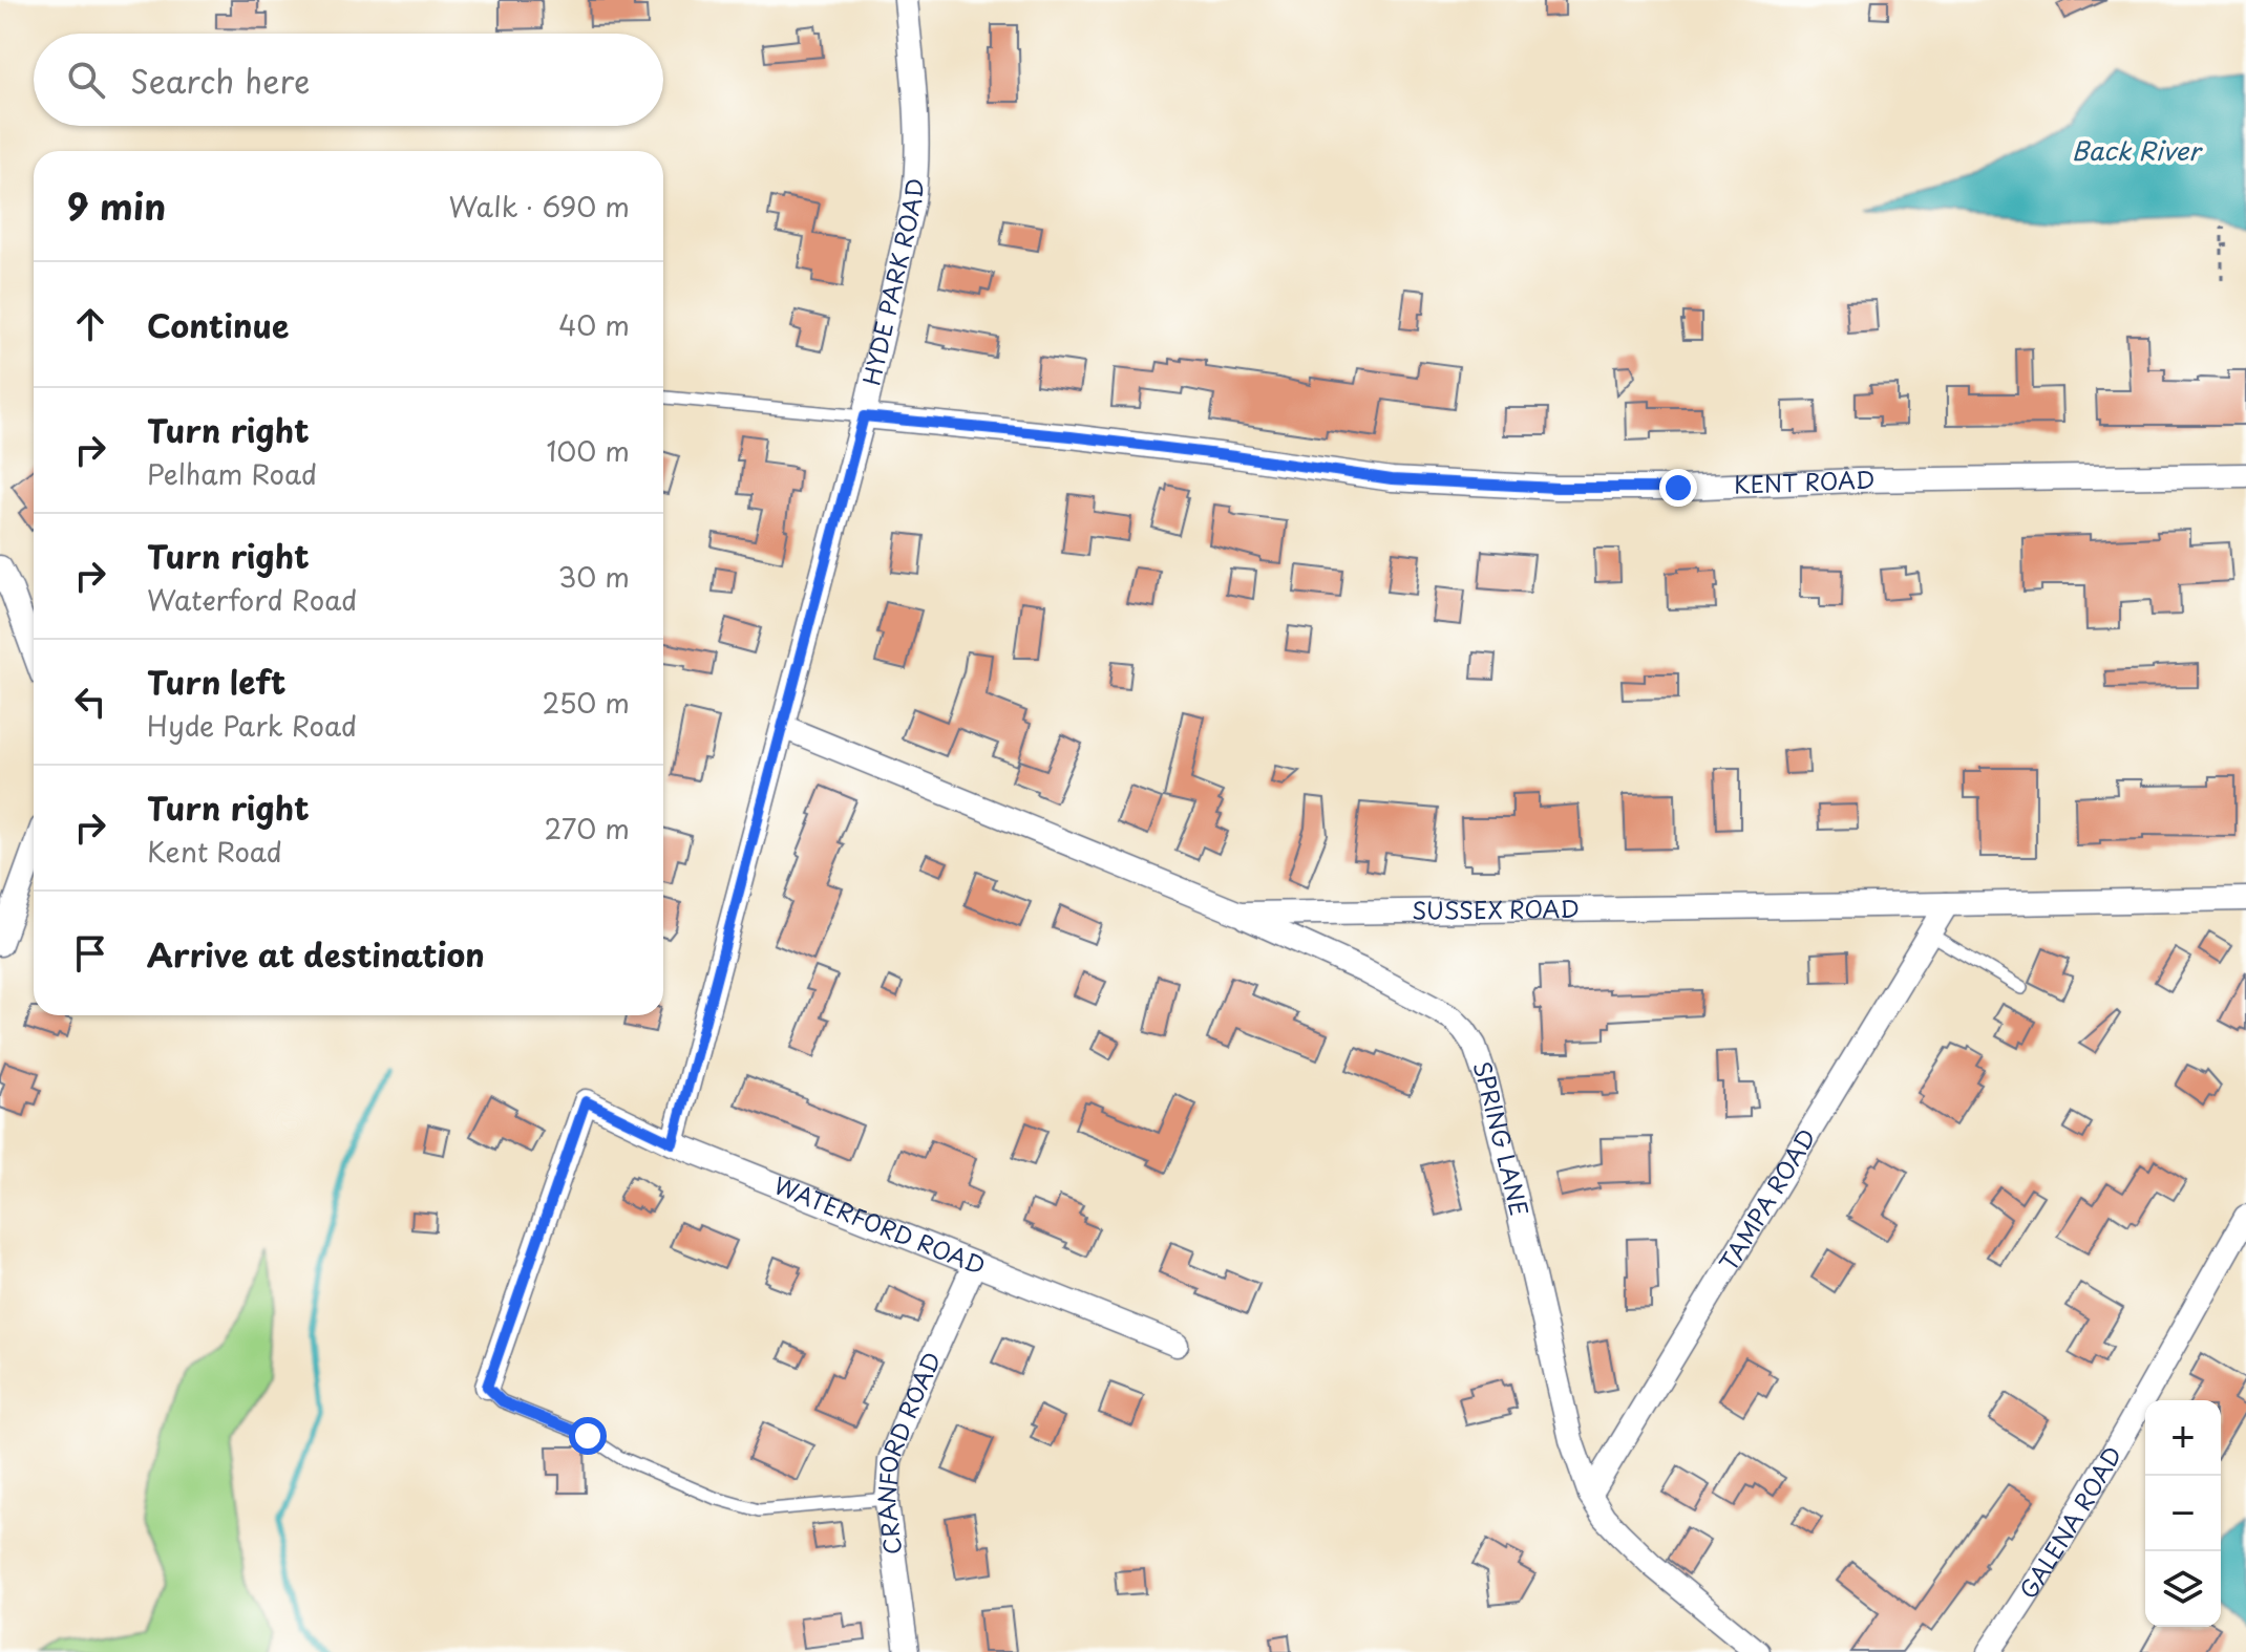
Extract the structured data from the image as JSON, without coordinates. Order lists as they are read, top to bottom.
{
  "streets": {
    "street": [
      "HYDE PARK ROAD",
      "KENT ROAD",
      "SUSSEX ROAD",
      "SPRING LANE",
      "TAMPA ROAD",
      "WATERFORD ROAD",
      "CRANFORD ROAD",
      "GALENA ROAD"
    ]
  },
  "crossings": [
    ["HYDE PARK ROAD", "KENT ROAD"],
    ["HYDE PARK ROAD", "SUSSEX ROAD"],
    ["HYDE PARK ROAD", "WATERFORD ROAD"],
    ["SUSSEX ROAD", "SPRING LANE"],
    ["SUSSEX ROAD", "TAMPA ROAD"],
    ["SPRING LANE", "TAMPA ROAD"],
    ["WATERFORD ROAD", "CRANFORD ROAD"]
  ],
  "water": ["Back River"],
  "page": {
    "search": "Search here",
    "heading": ["9 min", "Walk · 690 m"],
    "list": [
      ["Continue", "40 m"],
      ["Turn right", "Pelham Road", "100 m"],
      ["Turn right", "Waterford Road", "30 m"],
      ["Turn left", "Hyde Park Road", "250 m"],
      ["Turn right", "Kent Road", "270 m"],
      "Arrive at destination"
    ],
    "map_buttons": ["+", "−"]
  }
}
